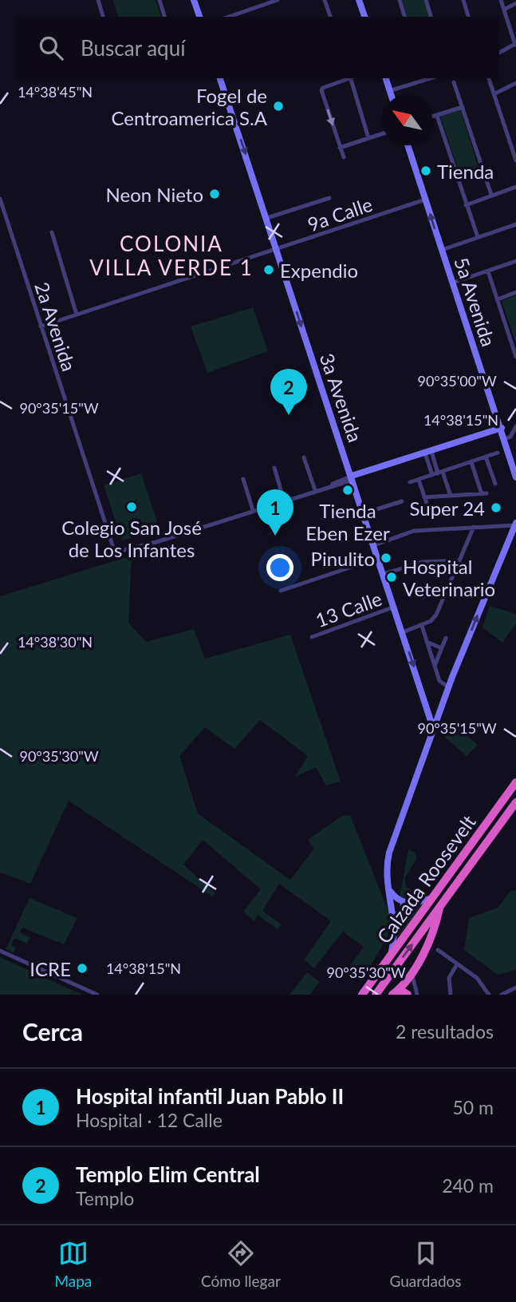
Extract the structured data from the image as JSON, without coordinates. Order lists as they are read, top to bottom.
{
  "streets": {
    "highway": ["Calzada Roosevelt"],
    "main road": ["5a Avenida", "3a Avenida"],
    "street": ["9a Calle", "2a Avenida", "13 Calle"]
  },
  "crossings": [
    ["9a Calle", "5a Avenida"],
    ["9a Calle", "2a Avenida"],
    ["9a Calle", "3a Avenida"],
    ["3a Avenida", "13 Calle"]
  ],
  "one_way": ["3a Avenida"],
  "districts": ["COLONIA VILLA VERDE 1"],
  "places": [
    "Fogel de Centroamerica S.A",
    "Tienda",
    "Neon Nieto",
    "Expendio",
    "Tienda Eben Ezer",
    "Colegio San José de Los Infantes",
    "Super 24",
    "Pinulito",
    "Hospital Veterinario",
    "ICRE"
  ],
  "north": "top left",
  "page": {
    "search": "Buscar aquí",
    "pins": ["2", "1"],
    "heading": ["Cerca", "2 resultados"],
    "list": [
      {
        "mark": "1",
        "name": "Hospital infantil Juan Pablo II",
        "note": "Hospital · 12 Calle",
        "value": "50 m"
      },
      {
        "mark": "2",
        "name": "Templo Elim Central",
        "note": "Templo",
        "value": "240 m"
      }
    ],
    "nav": ["Mapa", "Cómo llegar", "Guardados"]
  },
  "coordinates": [
    "14°38'45\"N",
    "90°35'00\"W",
    "90°35'15\"W",
    "14°38'15\"N",
    "14°38'30\"N",
    "90°35'30\"W"
  ]
}
